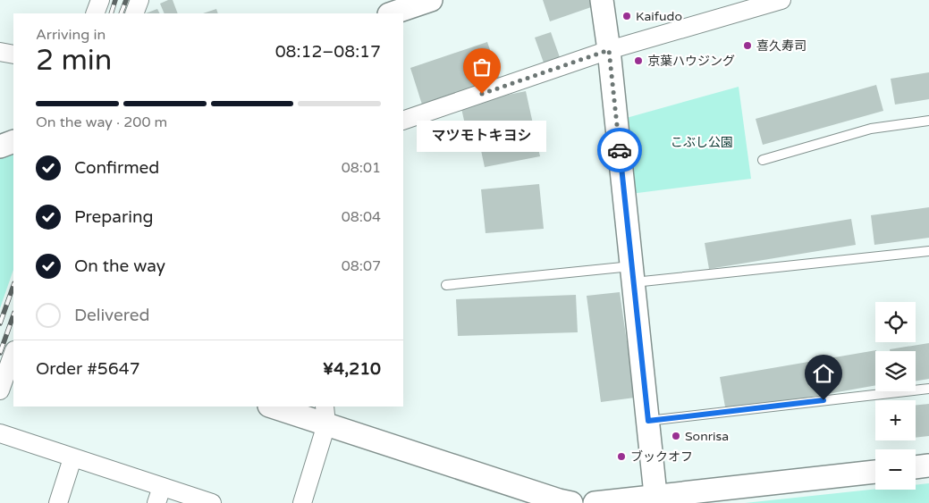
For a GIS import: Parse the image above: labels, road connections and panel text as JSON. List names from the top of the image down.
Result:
{
  "parks": ["こぶし公園"],
  "places": [
    "Kaifudo",
    "喜久寿司",
    "京葉ハウジング",
    "マツモトキヨシ",
    "Sonrisa",
    "ブックオフ"
  ],
  "page": {
    "heading": ["2 min", "Arriving in", "08:12–08:17"],
    "panel": ["Order #5647", "¥4,210"],
    "bar": "On the way · 200 m",
    "bubble": "マツモトキヨシ",
    "list": [
      ["Confirmed", "08:01"],
      ["Preparing", "08:04"],
      ["On the way", "08:07"],
      "Delivered"
    ],
    "map_buttons": ["+", "−"]
  }
}
